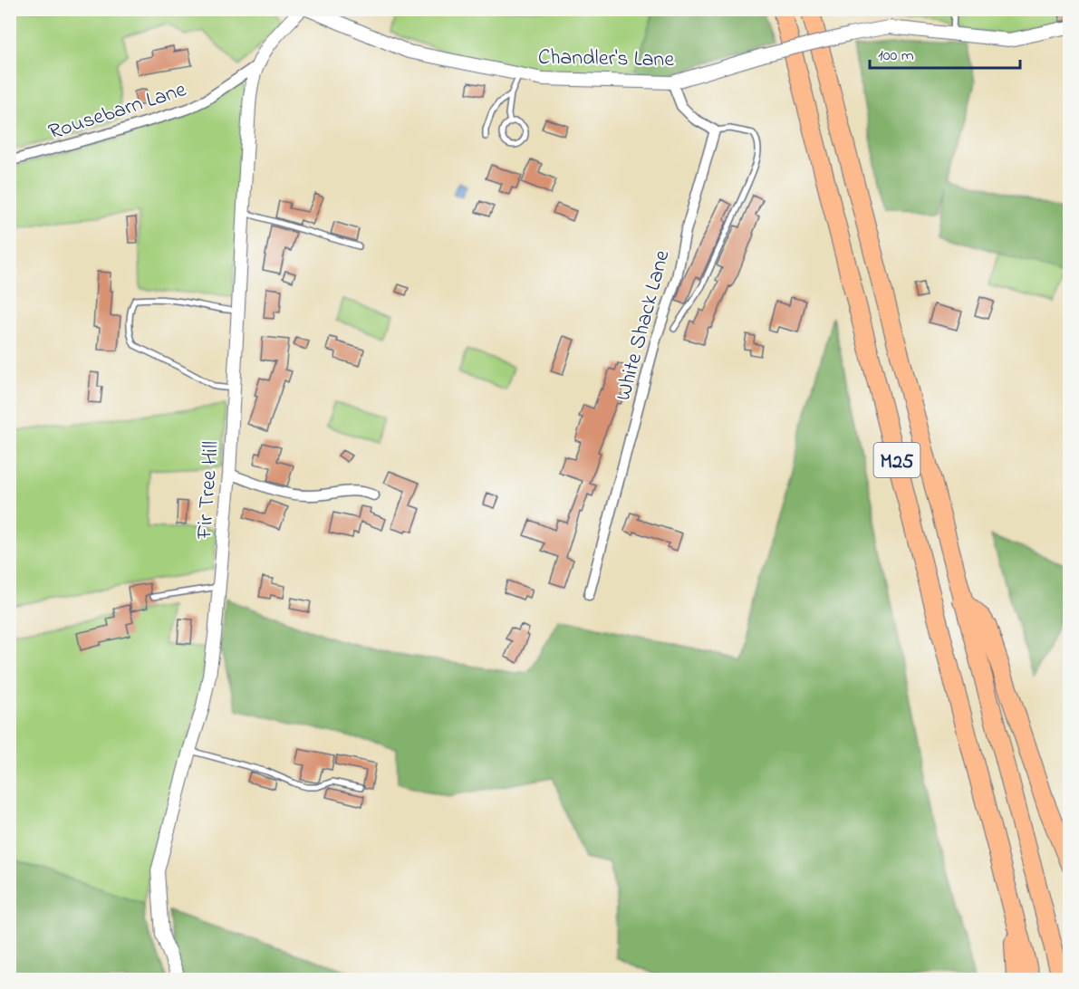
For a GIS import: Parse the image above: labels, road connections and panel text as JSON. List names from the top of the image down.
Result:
{
  "streets": {
    "highway": ["M25"],
    "street": [
      "Chandler's Lane",
      "Rousebarn Lane",
      "White Shack Lane",
      "Fir Tree Hill"
    ]
  },
  "crossings": [
    ["Rousebarn Lane", "Fir Tree Hill"]
  ],
  "scale_bar": "100 m"
}
